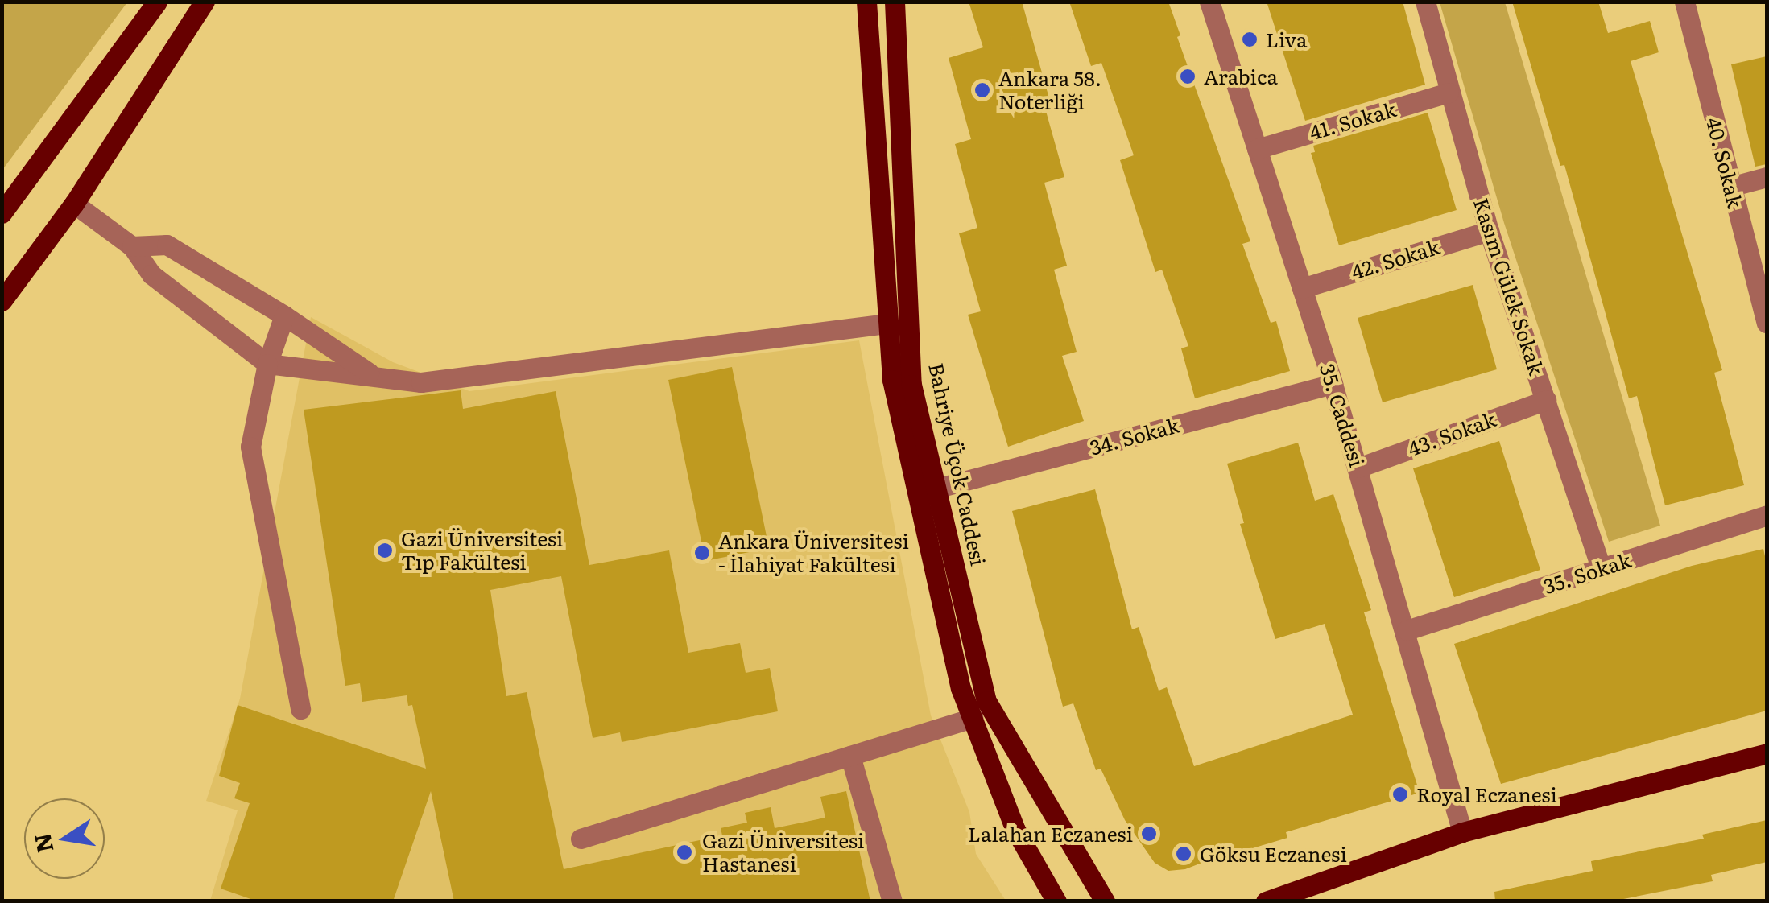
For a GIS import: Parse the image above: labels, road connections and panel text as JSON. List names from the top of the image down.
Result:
{
  "streets": {
    "main road": ["Bahriye Üçok Caddesi"],
    "street": [
      "41. Sokak",
      "40. Sokak",
      "42. Sokak",
      "Kasım Gülek Sokak",
      "35. Caddesi",
      "43. Sokak",
      "34. Sokak",
      "35. Sokak"
    ]
  },
  "crossings": [
    ["41. Sokak", "Kasım Gülek Sokak"],
    ["41. Sokak", "35. Caddesi"],
    ["42. Sokak", "Kasım Gülek Sokak"],
    ["42. Sokak", "35. Caddesi"],
    ["Kasım Gülek Sokak", "43. Sokak"],
    ["Kasım Gülek Sokak", "35. Sokak"],
    ["35. Caddesi", "43. Sokak"],
    ["35. Caddesi", "34. Sokak"],
    ["35. Caddesi", "35. Sokak"],
    ["34. Sokak", "Bahriye Üçok Caddesi"]
  ],
  "places": [
    "Liva",
    "Arabica",
    "Ankara 58. Noterliği",
    "Gazi Üniversitesi Tıp Fakültesi",
    "Ankara Üniversitesi - İlahiyat Fakültesi",
    "Royal Eczanesi",
    "Lalahan Eczanesi",
    "Gazi Üniversitesi Hastanesi",
    "Göksu Eczanesi"
  ],
  "north": "left"
}
